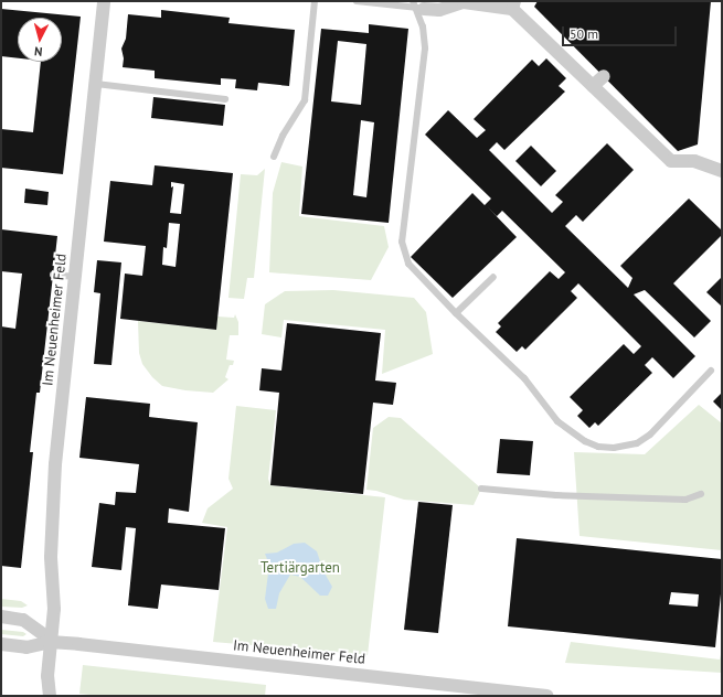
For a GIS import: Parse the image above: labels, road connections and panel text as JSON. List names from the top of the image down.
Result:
{
  "streets": {
    "street": ["Im Neuenheimer Feld"]
  },
  "parks": ["Tertiärgarten"],
  "scale_bar": "50 m",
  "north": "bottom"
}
